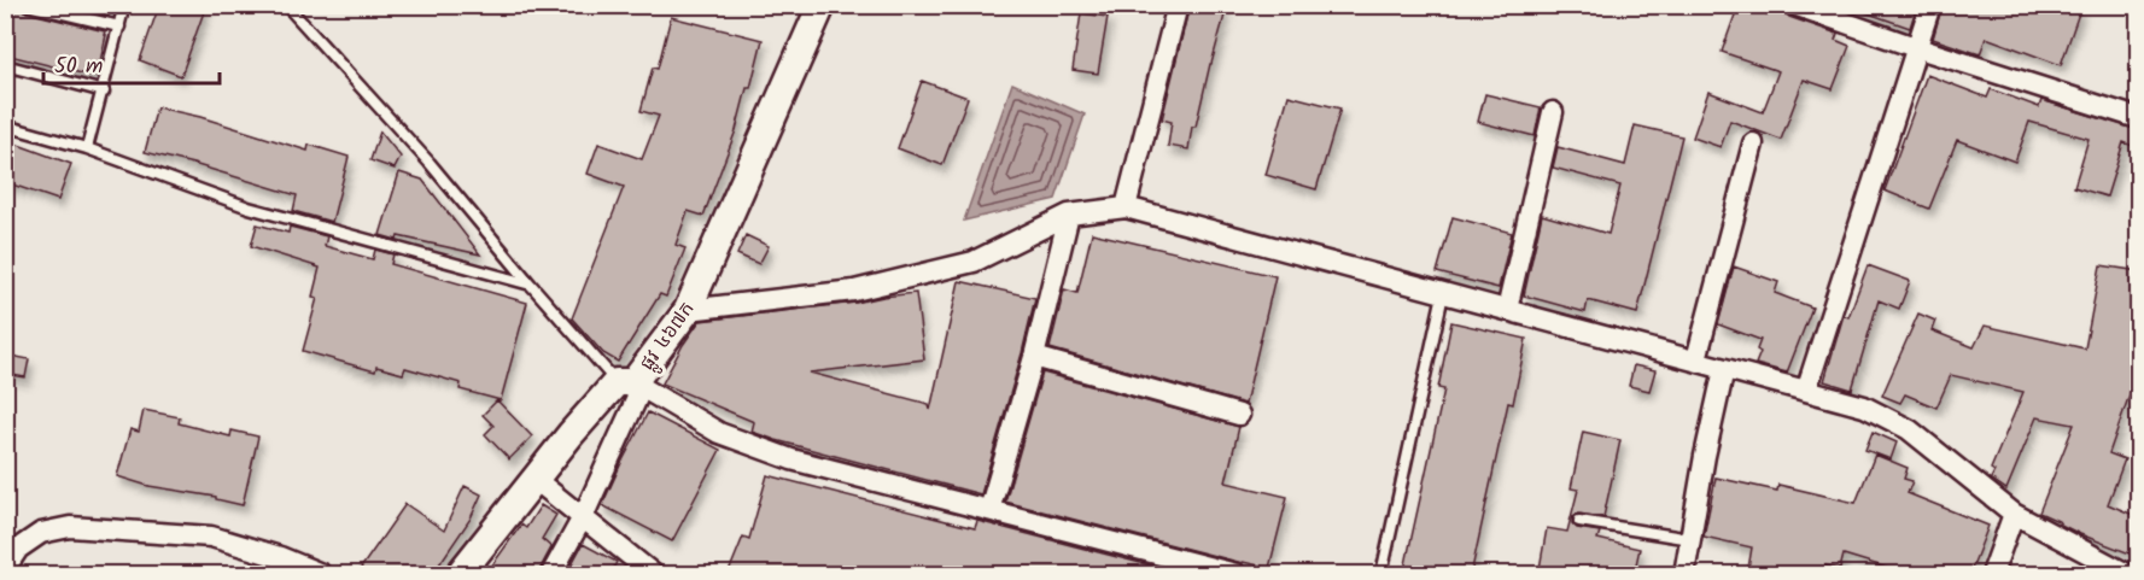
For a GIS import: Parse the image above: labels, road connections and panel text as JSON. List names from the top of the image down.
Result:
{
  "streets": {
    "street": ["ផ្លូវ ៤៦៧ក"]
  },
  "scale_bar": "50 m"
}
